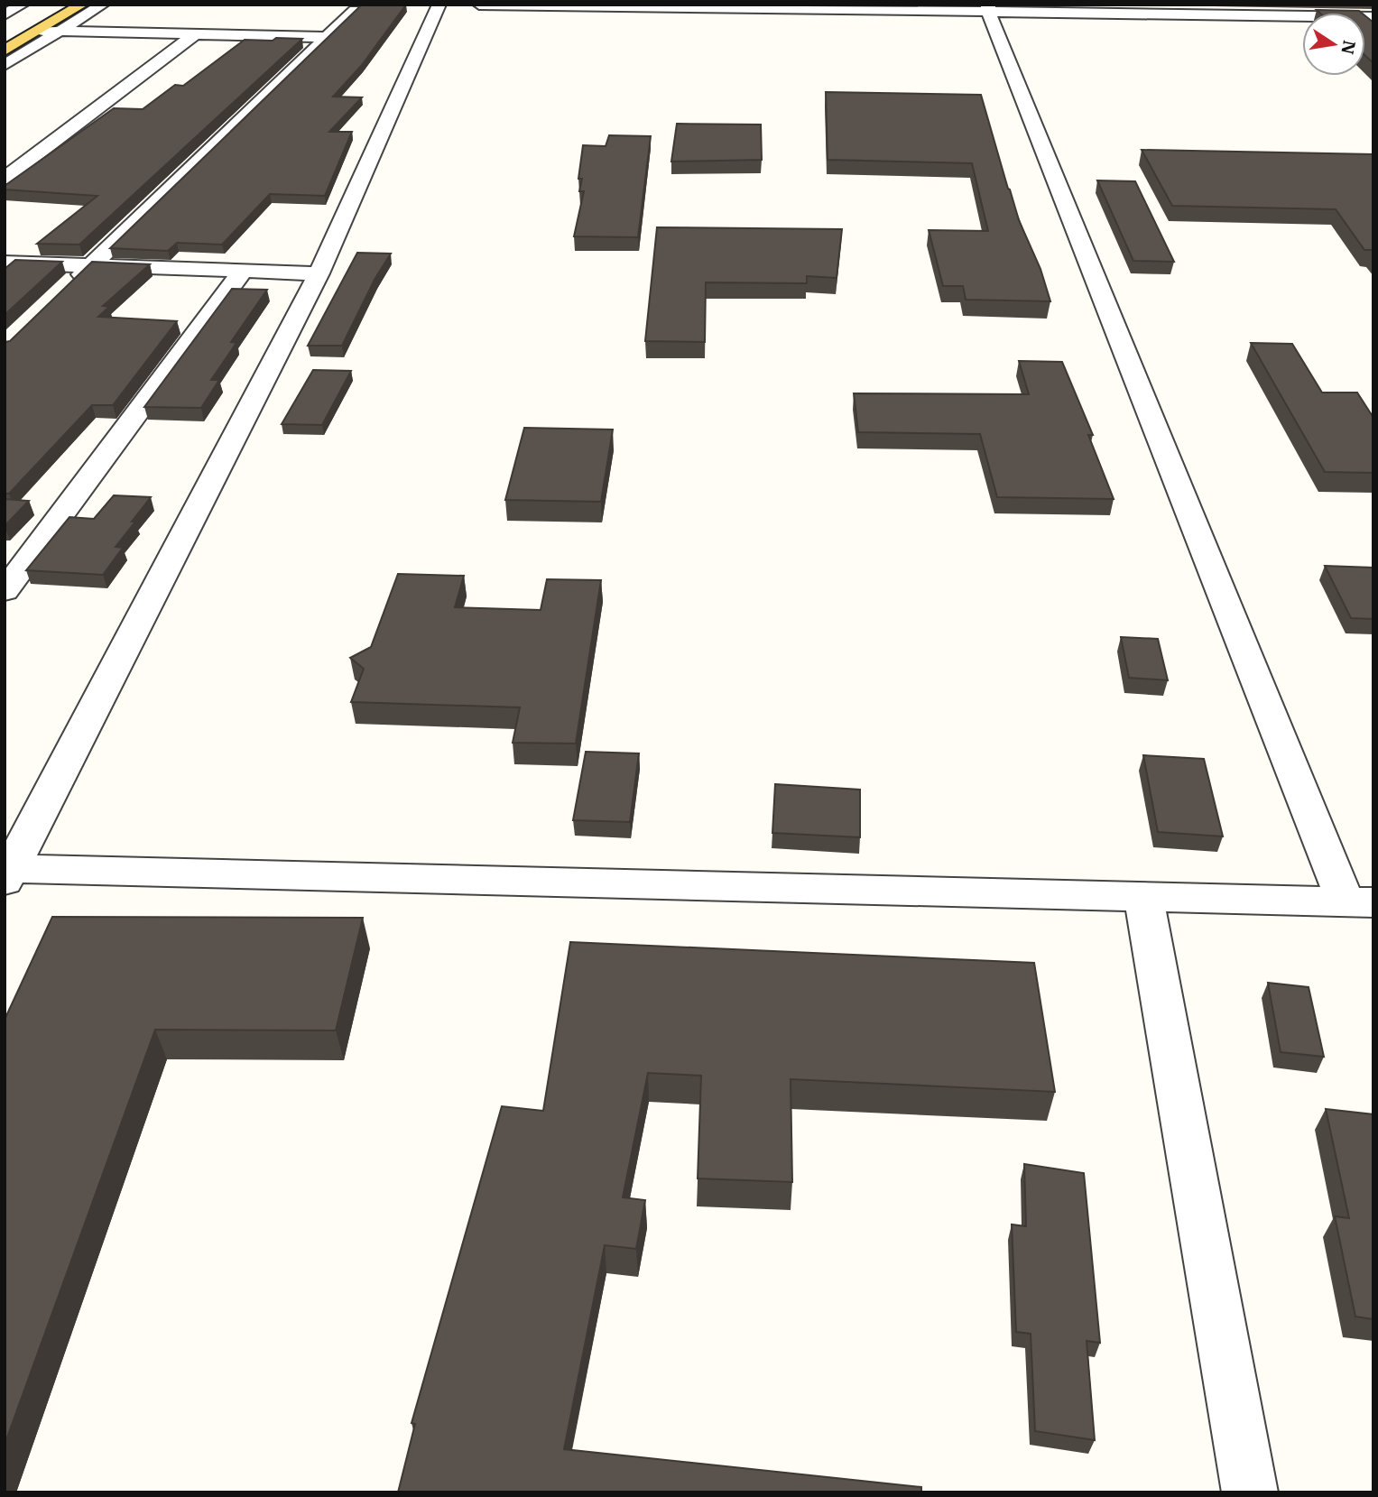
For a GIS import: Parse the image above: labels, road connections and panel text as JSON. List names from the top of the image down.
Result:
{
  "north": "right"
}
